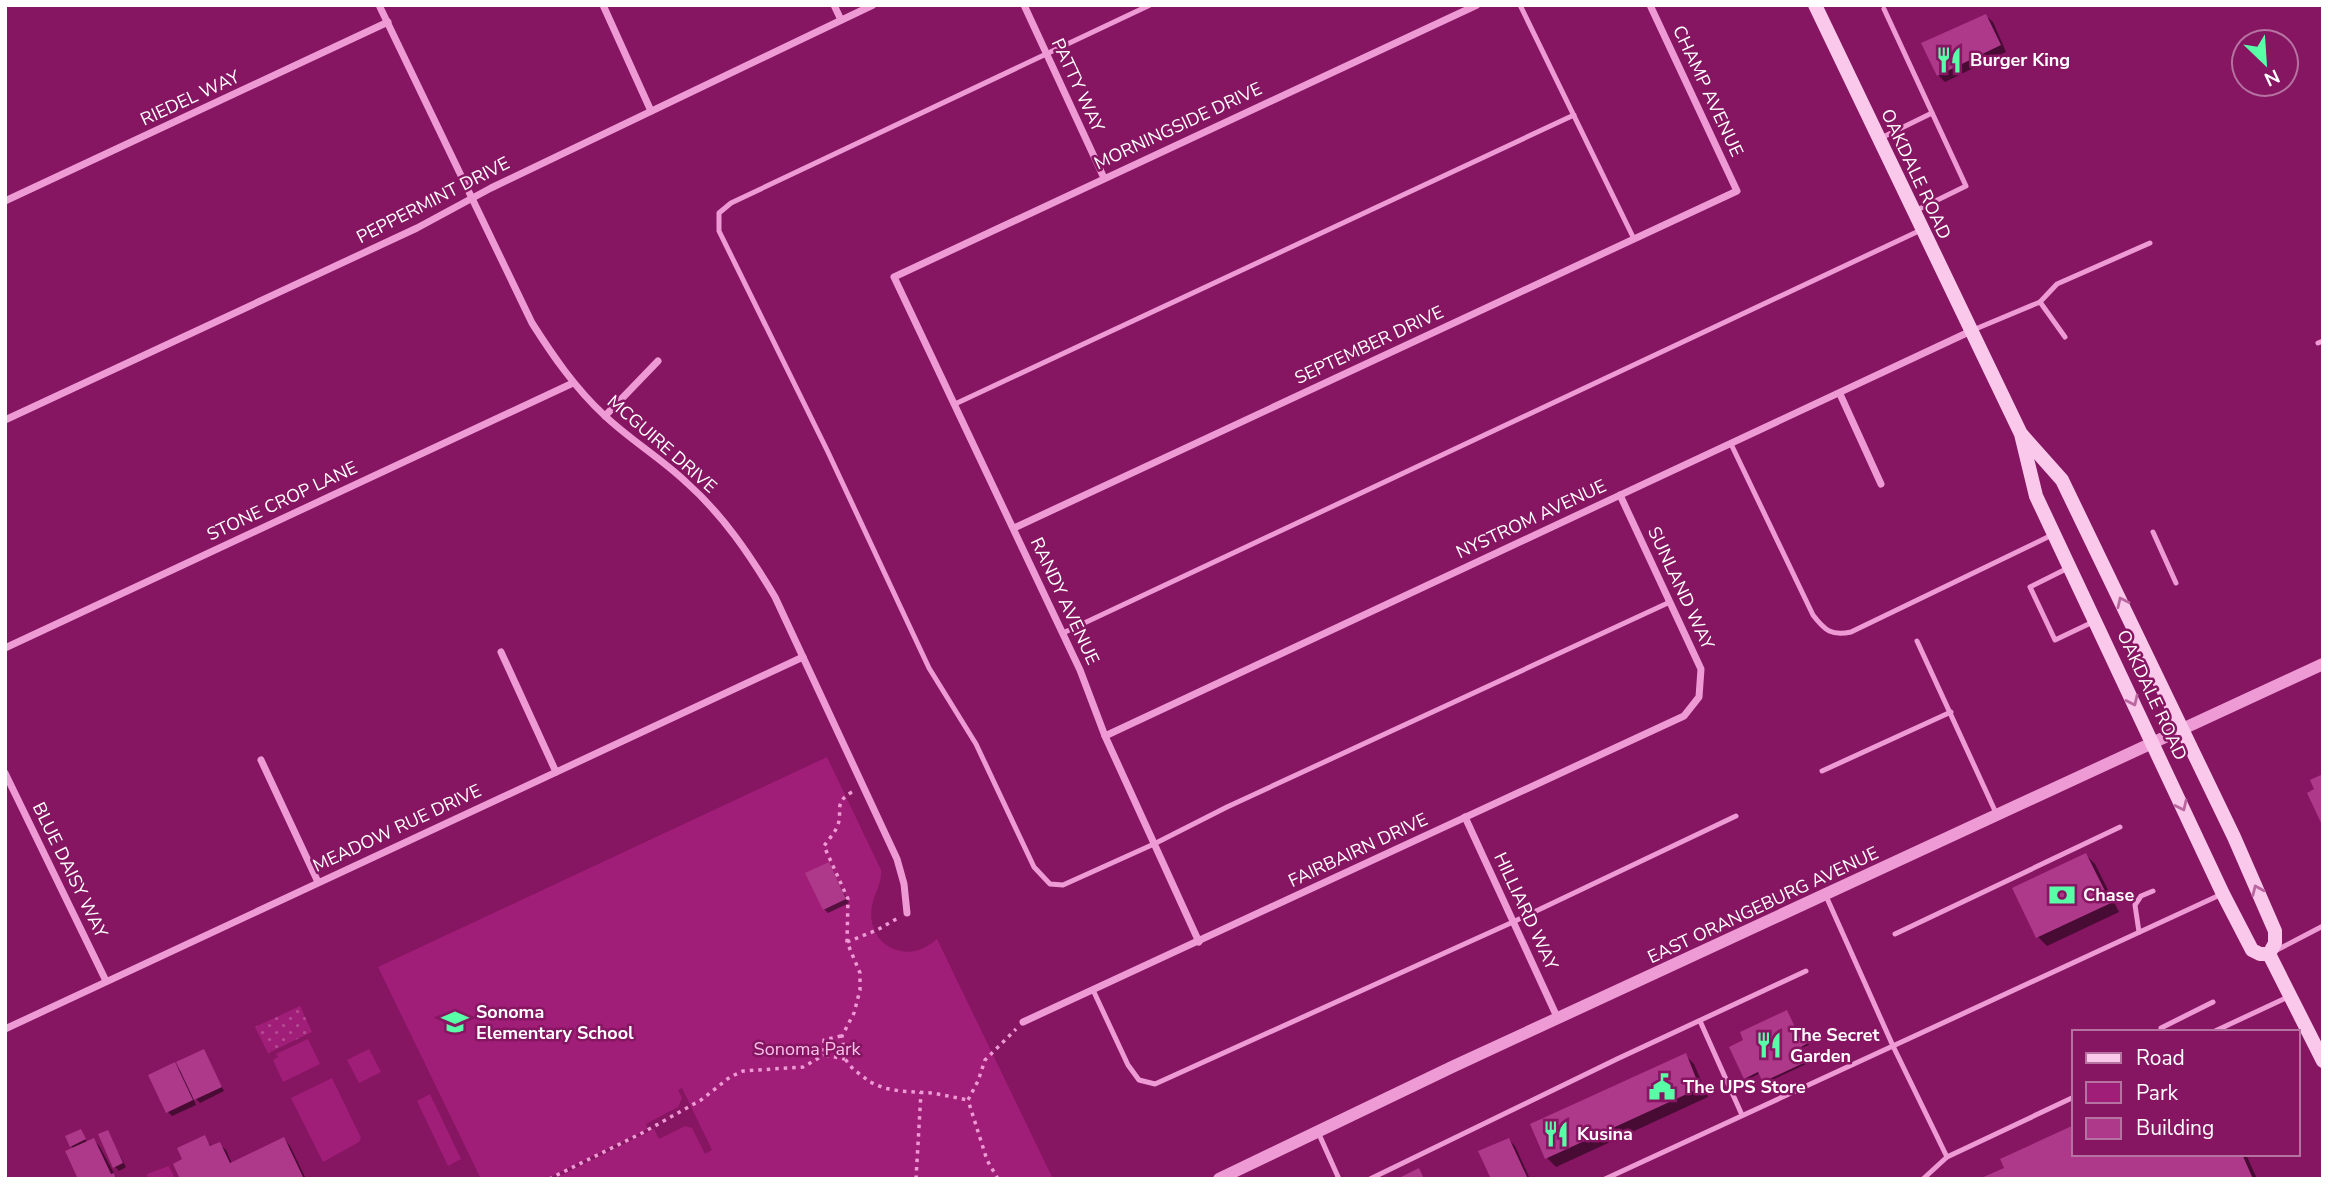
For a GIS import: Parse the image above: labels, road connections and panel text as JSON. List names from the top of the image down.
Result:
{
  "streets": {
    "main road": ["OAKDALE ROAD"],
    "street": [
      "PATTY WAY",
      "CHAMP AVENUE",
      "RIEDEL WAY",
      "MORNINGSIDE DRIVE",
      "PEPPERMINT DRIVE",
      "SEPTEMBER DRIVE",
      "MCGUIRE DRIVE",
      "STONE CROP LANE",
      "NYSTROM AVENUE",
      "SUNLAND WAY",
      "RANDY AVENUE",
      "MEADOW RUE DRIVE",
      "FAIRBAIRN DRIVE",
      "BLUE DAISY WAY",
      "EAST ORANGEBURG AVENUE",
      "HILLIARD WAY"
    ]
  },
  "crossings": [
    ["PATTY WAY", "MORNINGSIDE DRIVE"],
    ["CHAMP AVENUE", "SEPTEMBER DRIVE"],
    ["RIEDEL WAY", "MCGUIRE DRIVE"],
    ["MORNINGSIDE DRIVE", "RANDY AVENUE"],
    ["OAKDALE ROAD", "NYSTROM AVENUE"],
    ["OAKDALE ROAD", "EAST ORANGEBURG AVENUE"],
    ["PEPPERMINT DRIVE", "MCGUIRE DRIVE"],
    ["SEPTEMBER DRIVE", "RANDY AVENUE"],
    ["MCGUIRE DRIVE", "STONE CROP LANE"],
    ["MCGUIRE DRIVE", "MEADOW RUE DRIVE"],
    ["NYSTROM AVENUE", "SUNLAND WAY"],
    ["NYSTROM AVENUE", "RANDY AVENUE"],
    ["SUNLAND WAY", "FAIRBAIRN DRIVE"],
    ["RANDY AVENUE", "FAIRBAIRN DRIVE"],
    ["MEADOW RUE DRIVE", "BLUE DAISY WAY"],
    ["FAIRBAIRN DRIVE", "HILLIARD WAY"],
    ["EAST ORANGEBURG AVENUE", "HILLIARD WAY"]
  ],
  "parks": ["Sonoma Park"],
  "places": {
    "restaurant": ["Burger King", "The Secret Garden", "Kusina"],
    "bank": ["Chase"],
    "school or university": ["Sonoma Elementary School"],
    "public building": ["The UPS Store"]
  },
  "legend": ["Road", "Park", "Building"],
  "north": "bottom right"
}
